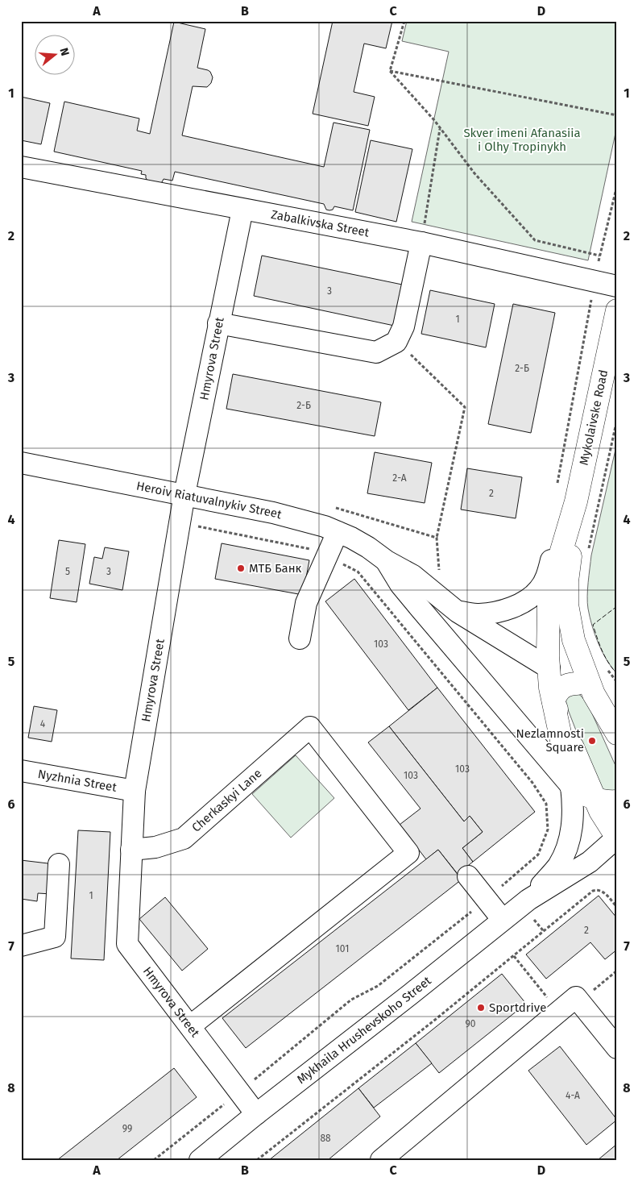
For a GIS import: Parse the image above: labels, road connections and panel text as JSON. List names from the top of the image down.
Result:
{
  "streets": {
    "main road": ["Mykolaivske Road"],
    "street": [
      "Zabalkivska Street",
      "Hmyrova Street",
      "Heroiv Riatuvalnykiv Street",
      "Nyzhnia Street",
      "Cherkaskyi Lane",
      "Mykhaila Hrushevskoho Street"
    ]
  },
  "crossings": [
    ["Zabalkivska Street", "Hmyrova Street"],
    ["Hmyrova Street", "Heroiv Riatuvalnykiv Street"],
    ["Hmyrova Street", "Nyzhnia Street"],
    ["Hmyrova Street", "Cherkaskyi Lane"],
    ["Hmyrova Street", "Mykhaila Hrushevskoho Street"]
  ],
  "parks": ["Skver imeni Afanasiia i Olhy Tropinykh"],
  "places": ["МТБ Банк", "Nezlamnosti Square", "Sportdrive"],
  "house_numbers": [
    "3",
    "1",
    "2-Б",
    "2-Б",
    "2-А",
    "2",
    "5",
    "3",
    "103",
    "4",
    "103",
    "103",
    "1",
    "2",
    "101",
    "90",
    "4-А",
    "99",
    "88"
  ],
  "north": "right",
  "grid": {
    "columns": [
      "A",
      "B",
      "C",
      "D"
    ],
    "rows": [
      "1",
      "2",
      "3",
      "4",
      "5",
      "6",
      "7",
      "8"
    ]
  }
}
